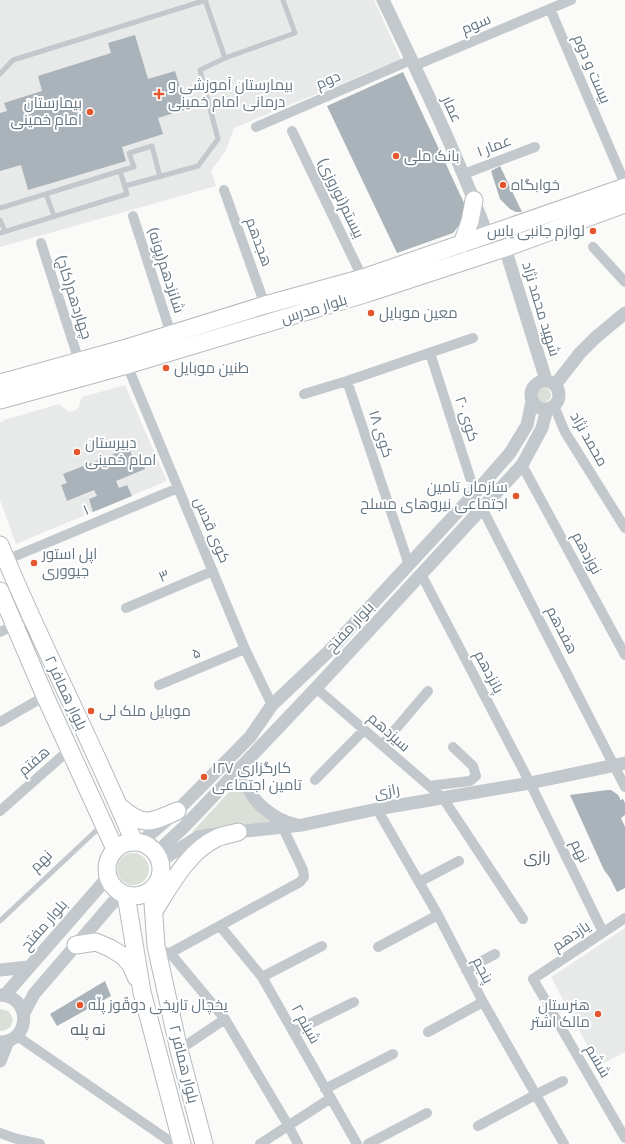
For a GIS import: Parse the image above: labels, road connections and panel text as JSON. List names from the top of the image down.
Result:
{
  "streets": {
    "main road": ["بلوار مدرس", "بلوار همافر ۲"],
    "street": [
      "سوم",
      "بیست و دوم",
      "دوم",
      "عمار",
      "عمار ۱",
      "بیستم(نوروزی)",
      "هجدهم",
      "شانزدهم(پونه)",
      "چهاردهم(کاج)",
      "شهید محمد نژاد",
      "کوی ۲۰",
      "کوی ۱۸",
      "محمد نژاد",
      "۱",
      "کوی قدس",
      "نوزدهم",
      "۳",
      "بلوار مفتح",
      "هفدهم",
      "۵",
      "پانزدهم",
      "سیزدهم",
      "هفتم",
      "رازی",
      "نهم",
      "یازدهم",
      "پنجم",
      "شبنم ۲",
      "ششم"
    ]
  },
  "crossings": [
    ["سوم", "بیست و دوم"],
    ["سوم", "دوم"],
    ["سوم", "عمار"],
    ["بیست و دوم", "بلوار مدرس"],
    ["دوم", "عمار"],
    ["عمار", "عمار ۱"],
    ["عمار", "بلوار مدرس"],
    ["بیستم(نوروزی)", "بلوار مدرس"],
    ["هجدهم", "بلوار مدرس"],
    ["شانزدهم(پونه)", "بلوار مدرس"],
    ["چهاردهم(کاج)", "بلوار مدرس"],
    ["بلوار مدرس", "شهید محمد نژاد"],
    ["بلوار مدرس", "کوی قدس"],
    ["شهید محمد نژاد", "محمد نژاد"],
    ["شهید محمد نژاد", "بلوار مفتح"],
    ["کوی ۲۰", "بلوار مفتح"],
    ["کوی ۱۸", "بلوار مفتح"],
    ["محمد نژاد", "بلوار مفتح"],
    ["۱", "کوی قدس"],
    ["۱", "بلوار همافر ۲"],
    ["کوی قدس", "۳"],
    ["کوی قدس", "بلوار مفتح"],
    ["کوی قدس", "۵"],
    ["نوزدهم", "بلوار مفتح"],
    ["بلوار مفتح", "هفدهم"],
    ["بلوار مفتح", "پانزدهم"],
    ["بلوار مفتح", "بلوار همافر ۲"],
    ["بلوار مفتح", "سیزدهم"],
    ["بلوار مفتح", "رازی"],
    ["هفدهم", "رازی"],
    ["پانزدهم", "رازی"],
    ["پانزدهم", "نهم"],
    ["بلوار همافر ۲", "هفتم"],
    ["بلوار همافر ۲", "رازی"],
    ["بلوار همافر ۲", "نهم"],
    ["سیزدهم", "رازی"],
    ["رازی", "نهم"],
    ["رازی", "پنجم"],
    ["نهم", "یازدهم"],
    ["یازدهم", "ششم"]
  ],
  "districts": ["رازی", "نه پله"],
  "places": {
    "health": ["بیمارستان آموزشی و درمانی امام خمینی"],
    "other": [
      "بیمارستان امام خمینی",
      "بانک ملی",
      "خوابگاه",
      "لوازم جانبی یاس",
      "معین موبایل",
      "طنین موبایل",
      "دبیرستان امام خمینی",
      "سازمان تامین اجتماعی نیروهای مسلح",
      "اپل استور جيووری",
      "موبایل ملک لی",
      "کارگزاری ۱۲۷ تامین اجتماعی",
      "یخچال تاریخی دوقّوز پلّه",
      "هنرستان مالک اشتر"
    ]
  }
}
